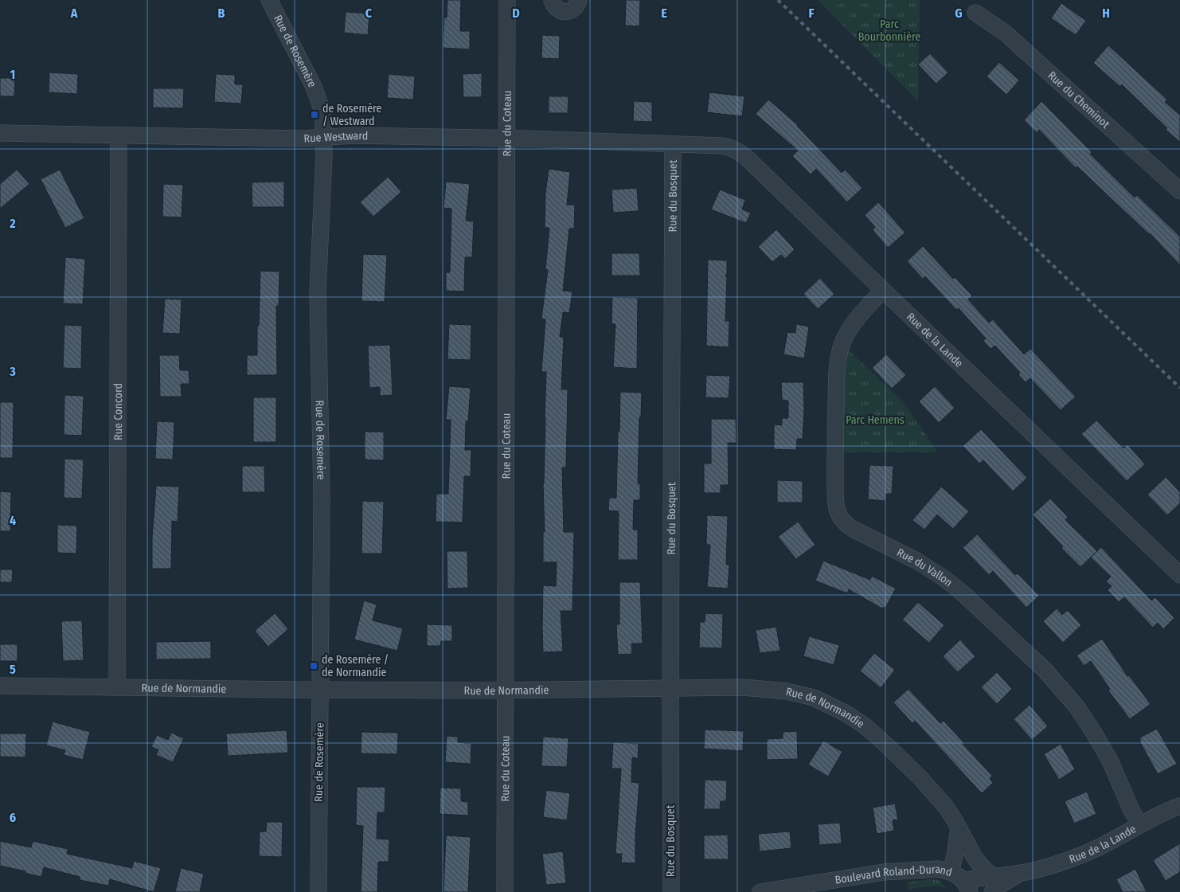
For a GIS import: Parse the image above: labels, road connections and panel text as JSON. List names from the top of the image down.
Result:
{
  "streets": {
    "street": [
      "Rue de Rosemère",
      "Rue du Cheminot",
      "Rue du Coteau",
      "Rue Westward",
      "Rue du Bosquet",
      "Rue de la Lande",
      "Rue Concord",
      "Rue du Vallon",
      "Rue de Normandie",
      "Boulevard Roland-Durand"
    ]
  },
  "crossings": [
    ["Rue de Rosemère", "Rue Westward"],
    ["Rue de Rosemère", "Rue de Normandie"],
    ["Rue du Coteau", "Rue Westward"],
    ["Rue du Coteau", "Rue de Normandie"],
    ["Rue Westward", "Rue du Bosquet"],
    ["Rue Westward", "Rue de la Lande"],
    ["Rue Westward", "Rue Concord"],
    ["Rue du Bosquet", "Rue de la Lande"],
    ["Rue du Bosquet", "Rue de Normandie"],
    ["Rue de la Lande", "Rue du Vallon"],
    ["Rue de la Lande", "Rue de Normandie"],
    ["Rue de la Lande", "Boulevard Roland-Durand"],
    ["Rue Concord", "Rue de Normandie"]
  ],
  "parks": ["Parc Bourbonnière", "Parc Hemens"],
  "places": {
    "transit": ["de Rosemère / Westward", "de Rosemère / de Normandie"]
  },
  "grid": {
    "columns": [
      "A",
      "B",
      "C",
      "D",
      "E",
      "F",
      "G",
      "H"
    ],
    "rows": [
      "1",
      "2",
      "3",
      "4",
      "5",
      "6"
    ]
  }
}
